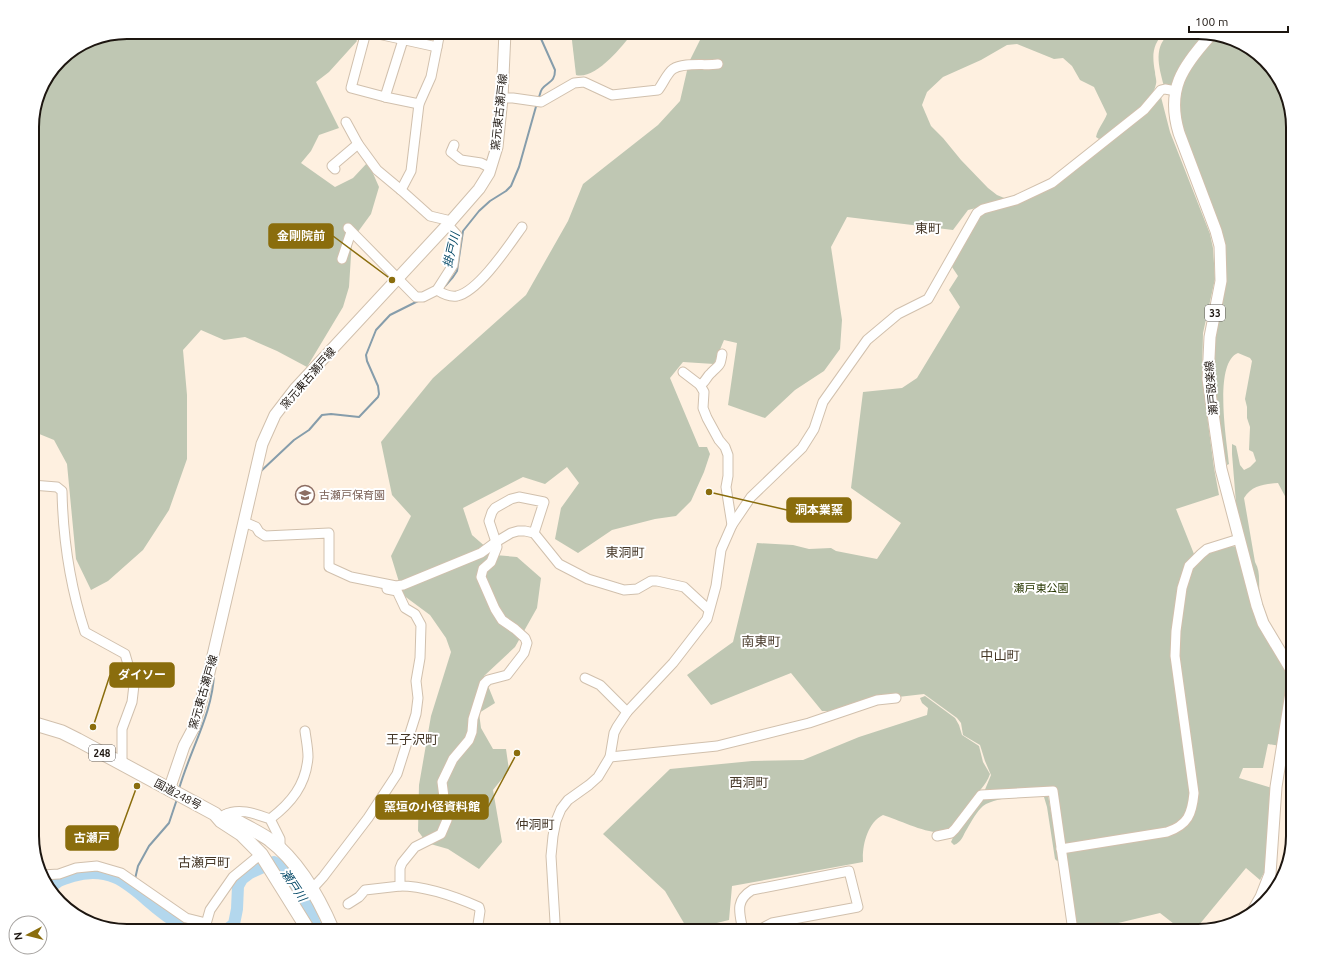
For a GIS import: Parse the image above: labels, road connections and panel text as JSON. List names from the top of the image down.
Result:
{
  "streets": {
    "highway": ["248", "国道248号"],
    "main road": ["窯元東古瀬戸線", "33", "瀬戸設楽線"]
  },
  "crossings": [
    ["窯元東古瀬戸線", "国道248号"]
  ],
  "districts": [
    "東町",
    "東洞町",
    "南東町",
    "中山町",
    "王子沢町",
    "西洞町",
    "仲洞町",
    "古瀬戸町"
  ],
  "water": ["掛戸川", "瀬戸川"],
  "parks": ["瀬戸東公園"],
  "places": {
    "other": [
      "金剛院前",
      "洞本業窯",
      "ダイソー",
      "窯垣の小径資料館",
      "古瀬戸"
    ],
    "school or university": ["古瀬戸保育園"]
  },
  "scale_bar": "100 m",
  "north": "left"
}
